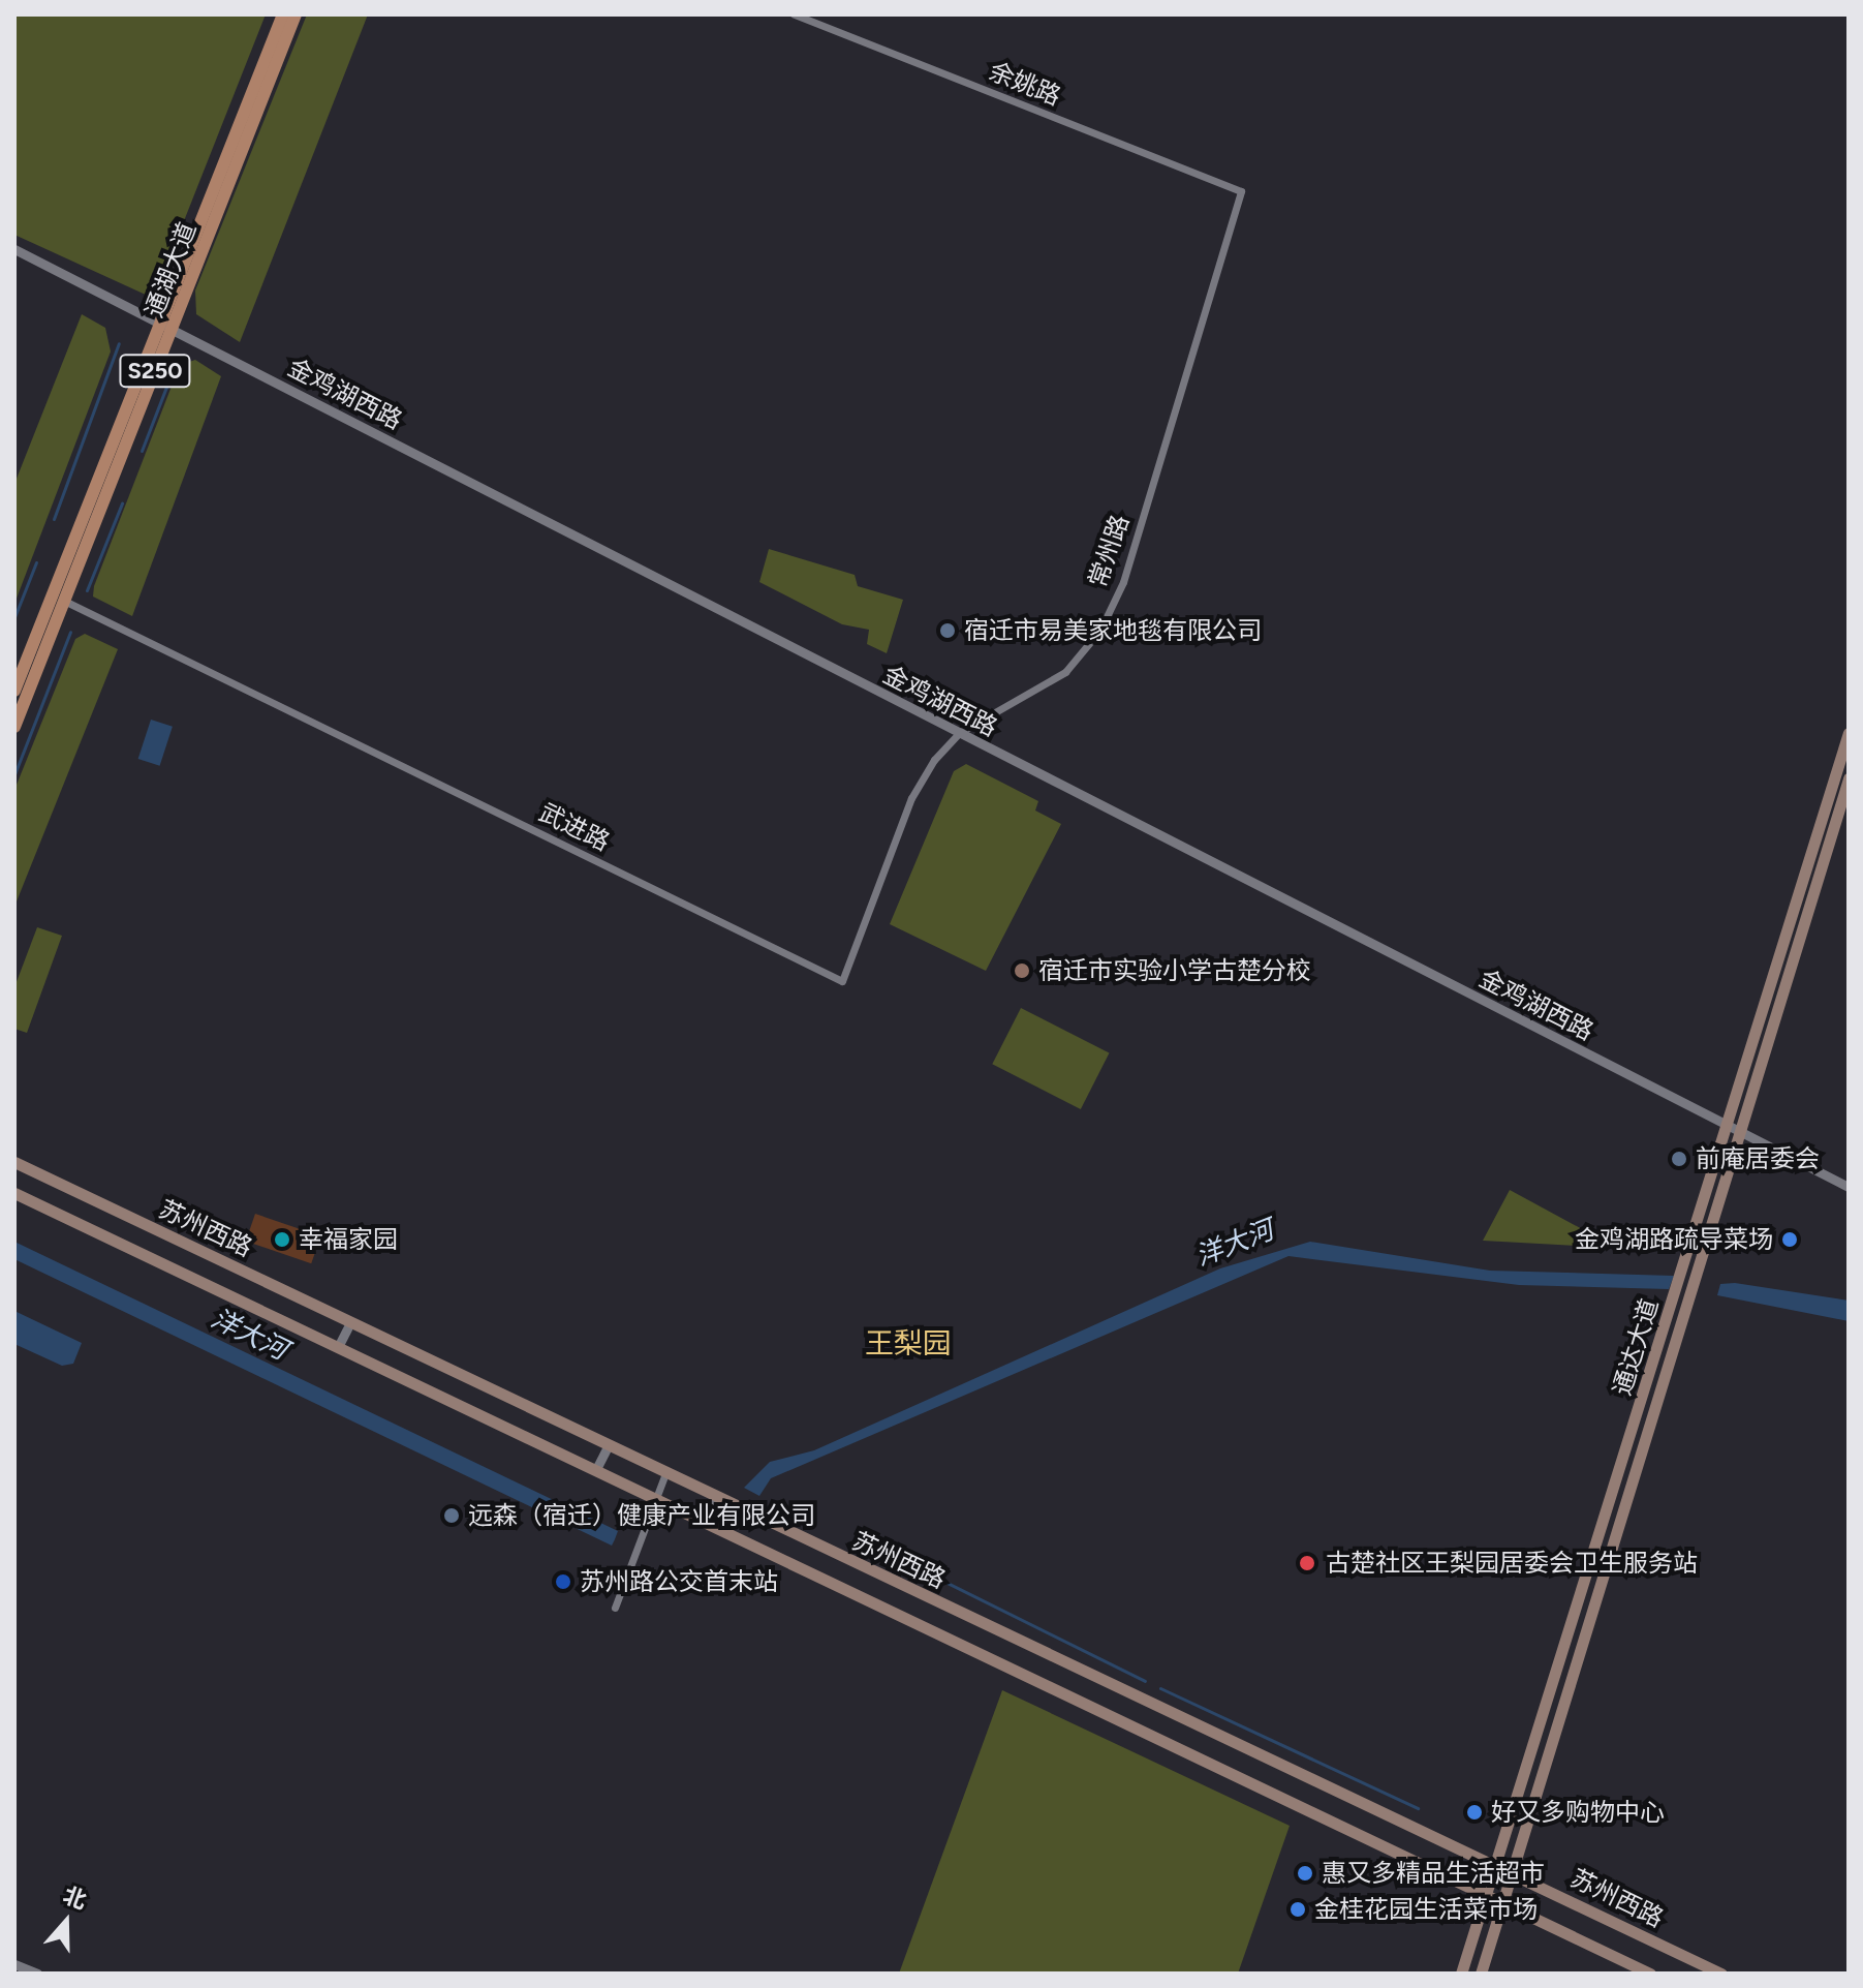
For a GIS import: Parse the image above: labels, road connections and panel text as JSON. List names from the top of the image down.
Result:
{
  "streets": {
    "main road": [
      "通湖大道",
      "S250",
      "苏州西路",
      "通达大道"
    ],
    "street": [
      "余姚路",
      "金鸡湖西路",
      "常州路",
      "武进路"
    ]
  },
  "crossings": [
    ["余姚路", "常州路"],
    ["通湖大道", "金鸡湖西路"],
    ["通湖大道", "武进路"],
    ["金鸡湖西路", "常州路"],
    ["金鸡湖西路", "通达大道"],
    ["常州路", "武进路"],
    ["苏州西路", "通达大道"]
  ],
  "districts": ["王梨园"],
  "water": ["洋大河"],
  "places": [
    "宿迁市易美家地毯有限公司",
    "宿迁市实验小学古楚分校",
    "前庵居委会",
    "幸福家园",
    "金鸡湖路疏导菜场",
    "远森（宿迁）健康产业有限公司",
    "古楚社区王梨园居委会卫生服务站",
    "苏州路公交首末站",
    "好又多购物中心",
    "惠又多精品生活超市",
    "金桂花园生活菜市场"
  ],
  "north": "top"
}
